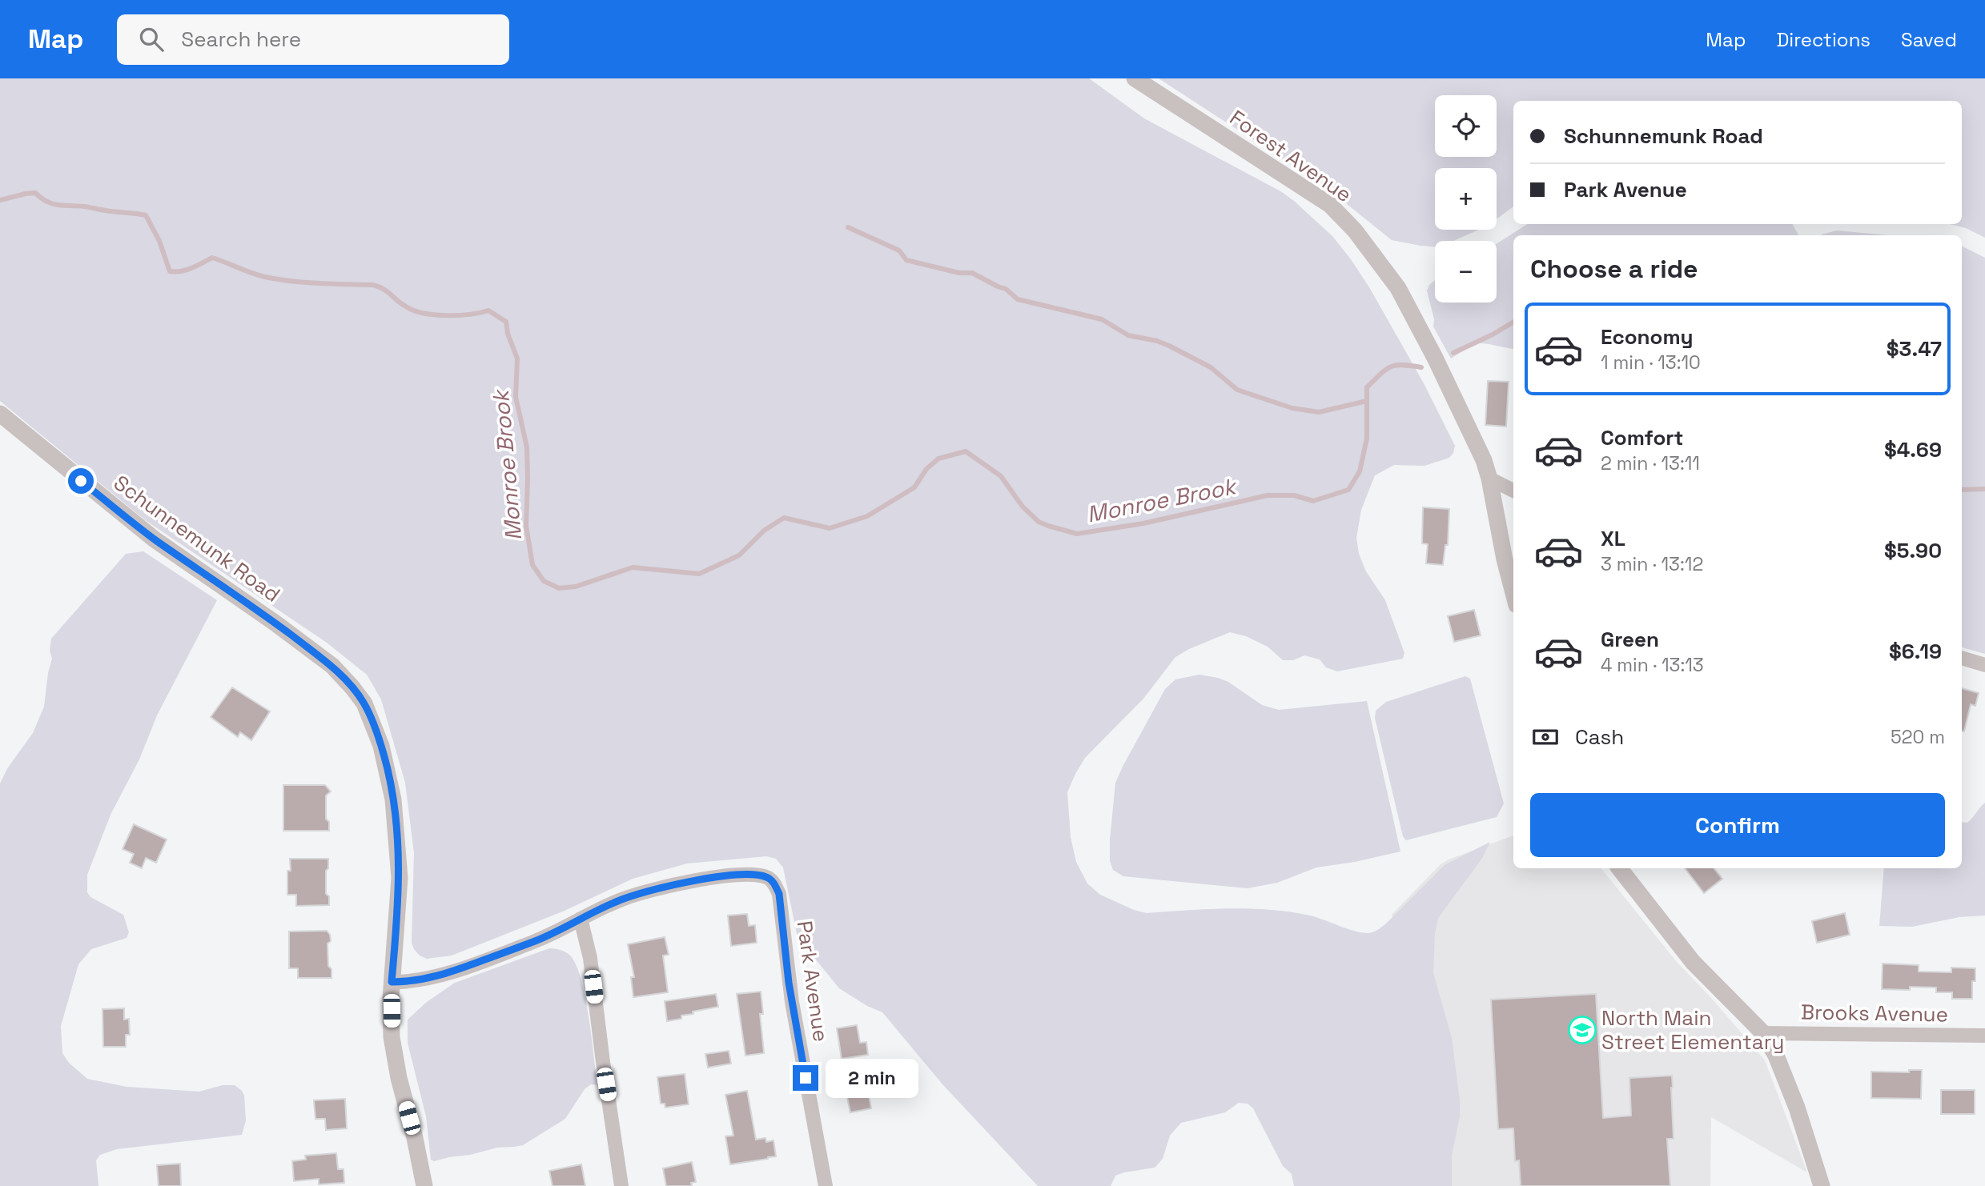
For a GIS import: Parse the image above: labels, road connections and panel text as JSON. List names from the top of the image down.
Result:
{
  "streets": {
    "street": [
      "Forest Avenue",
      "Schunnemunk Road",
      "Park Avenue",
      "Brooks Avenue"
    ]
  },
  "water": ["Monroe Brook"],
  "places": {
    "school or university": ["North Main Street Elementary"]
  },
  "page": {
    "header": "Map",
    "search": "Search here",
    "nav": ["Map", "Directions", "Saved"],
    "map_buttons": ["+", "−"],
    "banner": ["Schunnemunk Road", "Park Avenue"],
    "heading": "Choose a ride",
    "list": [
      {
        "name": "Economy",
        "note": "1 min · 13:10",
        "value": "$3.47"
      },
      {
        "name": "Comfort",
        "note": "2 min · 13:11",
        "value": "$4.69"
      },
      {
        "name": "XL",
        "note": "3 min · 13:12",
        "value": "$5.90"
      },
      {
        "name": "Green",
        "note": "4 min · 13:13",
        "value": "$6.19"
      }
    ],
    "pay": ["Cash", "520 m"],
    "buttons": "Confirm",
    "bubble": "2 min"
  }
}
